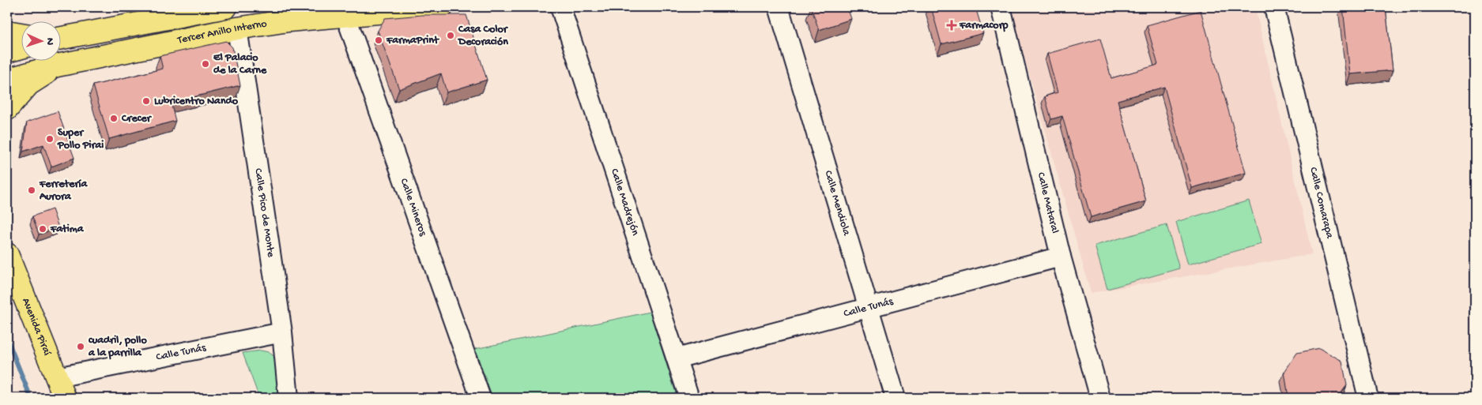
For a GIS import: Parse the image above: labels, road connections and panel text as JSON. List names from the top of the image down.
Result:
{
  "streets": {
    "main road": ["Tercer Anillo Interno", "Avenida Piraí"],
    "street": [
      "Calle Madrejón",
      "Calle Mendiola",
      "Calle Comarapa",
      "Calle Mataral",
      "Calle Mineros",
      "Calle Pico de Monte",
      "Calle Tunás"
    ]
  },
  "crossings": [
    ["Tercer Anillo Interno", "Calle Mineros"],
    ["Tercer Anillo Interno", "Calle Pico de Monte"],
    ["Calle Madrejón", "Calle Tunás"],
    ["Calle Mendiola", "Calle Tunás"],
    ["Calle Mataral", "Calle Tunás"],
    ["Calle Pico de Monte", "Calle Tunás"],
    ["Calle Tunás", "Avenida Piraí"]
  ],
  "places": {
    "health": ["Farmacorp"],
    "other": [
      "Casa Color Decoración",
      "FarmaPrint",
      "El Palacio de la Carne",
      "Lubricentro Nando",
      "Crecer",
      "Super Pollo Pirai",
      "Ferretería Aurora",
      "Fatima",
      "cuadril, pollo a la parrilla"
    ]
  },
  "north": "right"
}
